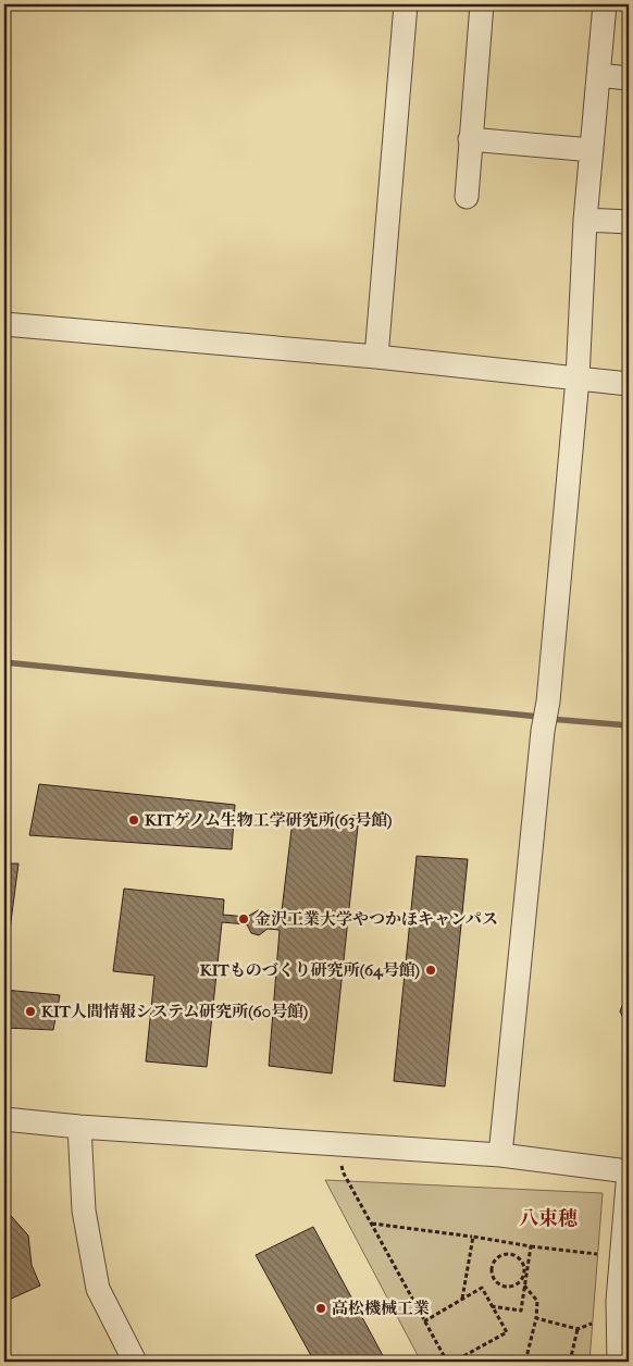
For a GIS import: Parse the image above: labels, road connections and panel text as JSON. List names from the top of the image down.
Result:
{
  "districts": ["八束穂"],
  "places": [
    "KITゲノム生物工学研究所(63号館)",
    "金沢工業大学やつかほキャンパス",
    "KITものづくり研究所(64号館)",
    "KIT人間情報システム研究所(60号館)",
    "高松機械工業"
  ]
}
